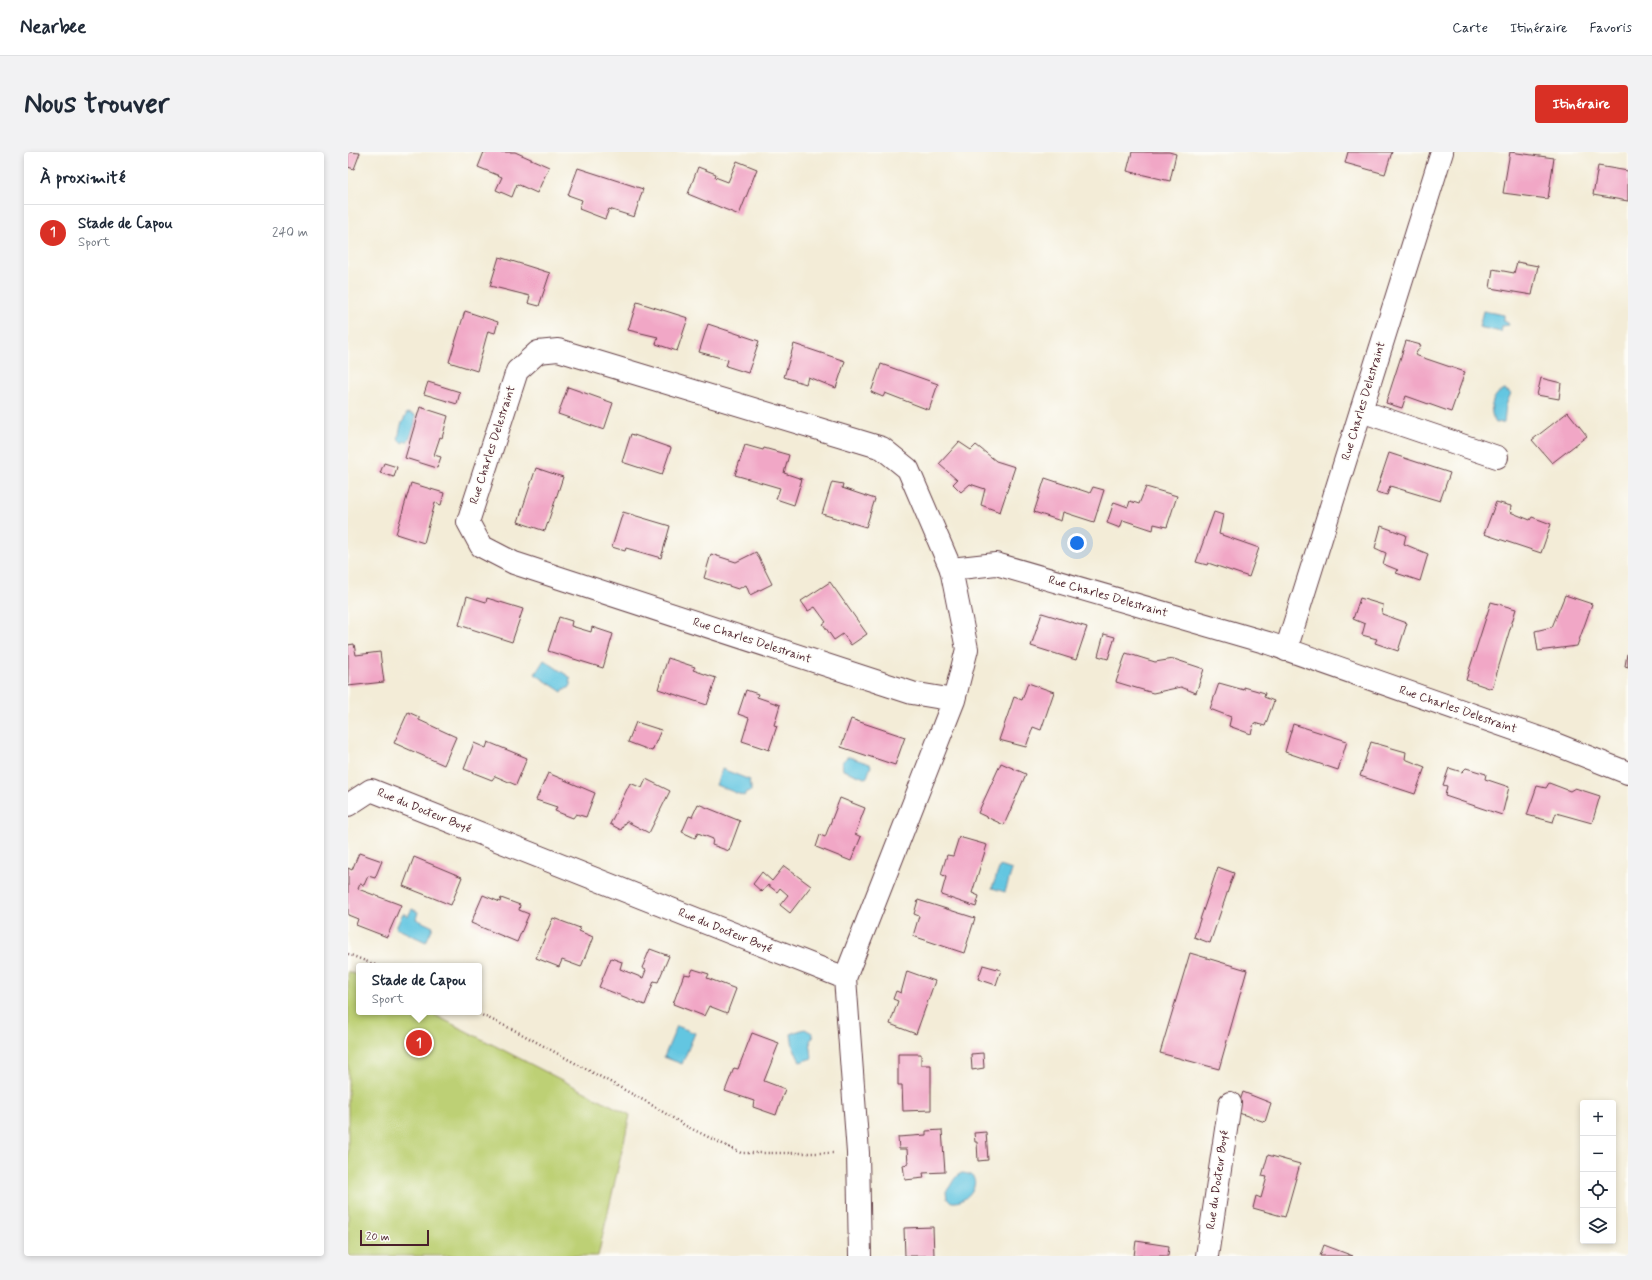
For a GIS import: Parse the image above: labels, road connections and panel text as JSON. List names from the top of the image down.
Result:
{
  "streets": {
    "street": ["Rue Charles Delestraint", "Rue du Docteur Boyé"]
  },
  "crossings": [
    ["Rue Charles Delestraint", "Rue du Docteur Boyé"]
  ],
  "scale_bar": "20 m",
  "page": {
    "header": "Nearbee",
    "nav": ["Carte", "Itinéraire", "Favoris"],
    "buttons": "Itinéraire",
    "title": "Nous trouver",
    "heading": "À proximité",
    "list": [
      {
        "mark": "1",
        "name": "Stade de Capou",
        "note": "Sport",
        "value": "240 m"
      }
    ],
    "popup": ["Stade de Capou", "Sport"],
    "pins": "1",
    "map_buttons": ["+", "−"],
    "scale": "20 m"
  }
}
